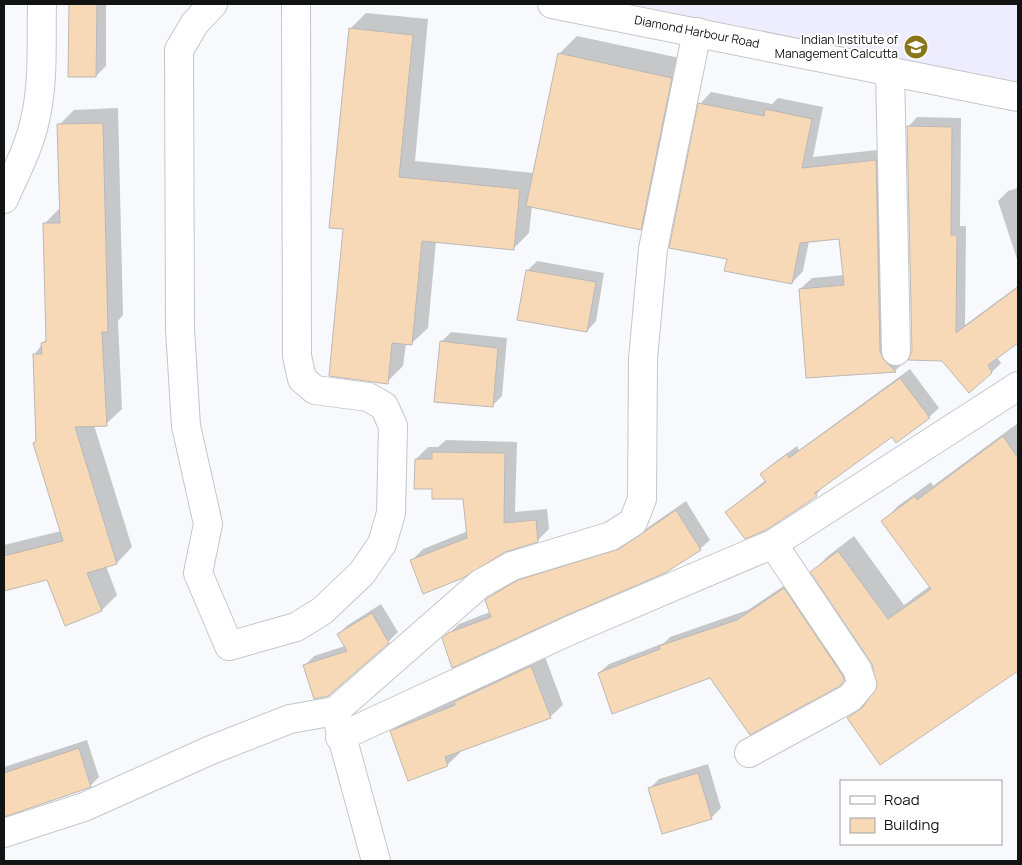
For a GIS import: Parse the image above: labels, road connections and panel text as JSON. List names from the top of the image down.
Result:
{
  "streets": {
    "main road": ["Diamond Harbour Road"]
  },
  "places": {
    "school or university": ["Indian Institute of Management Calcutta"]
  },
  "legend": ["Road", "Building"]
}
